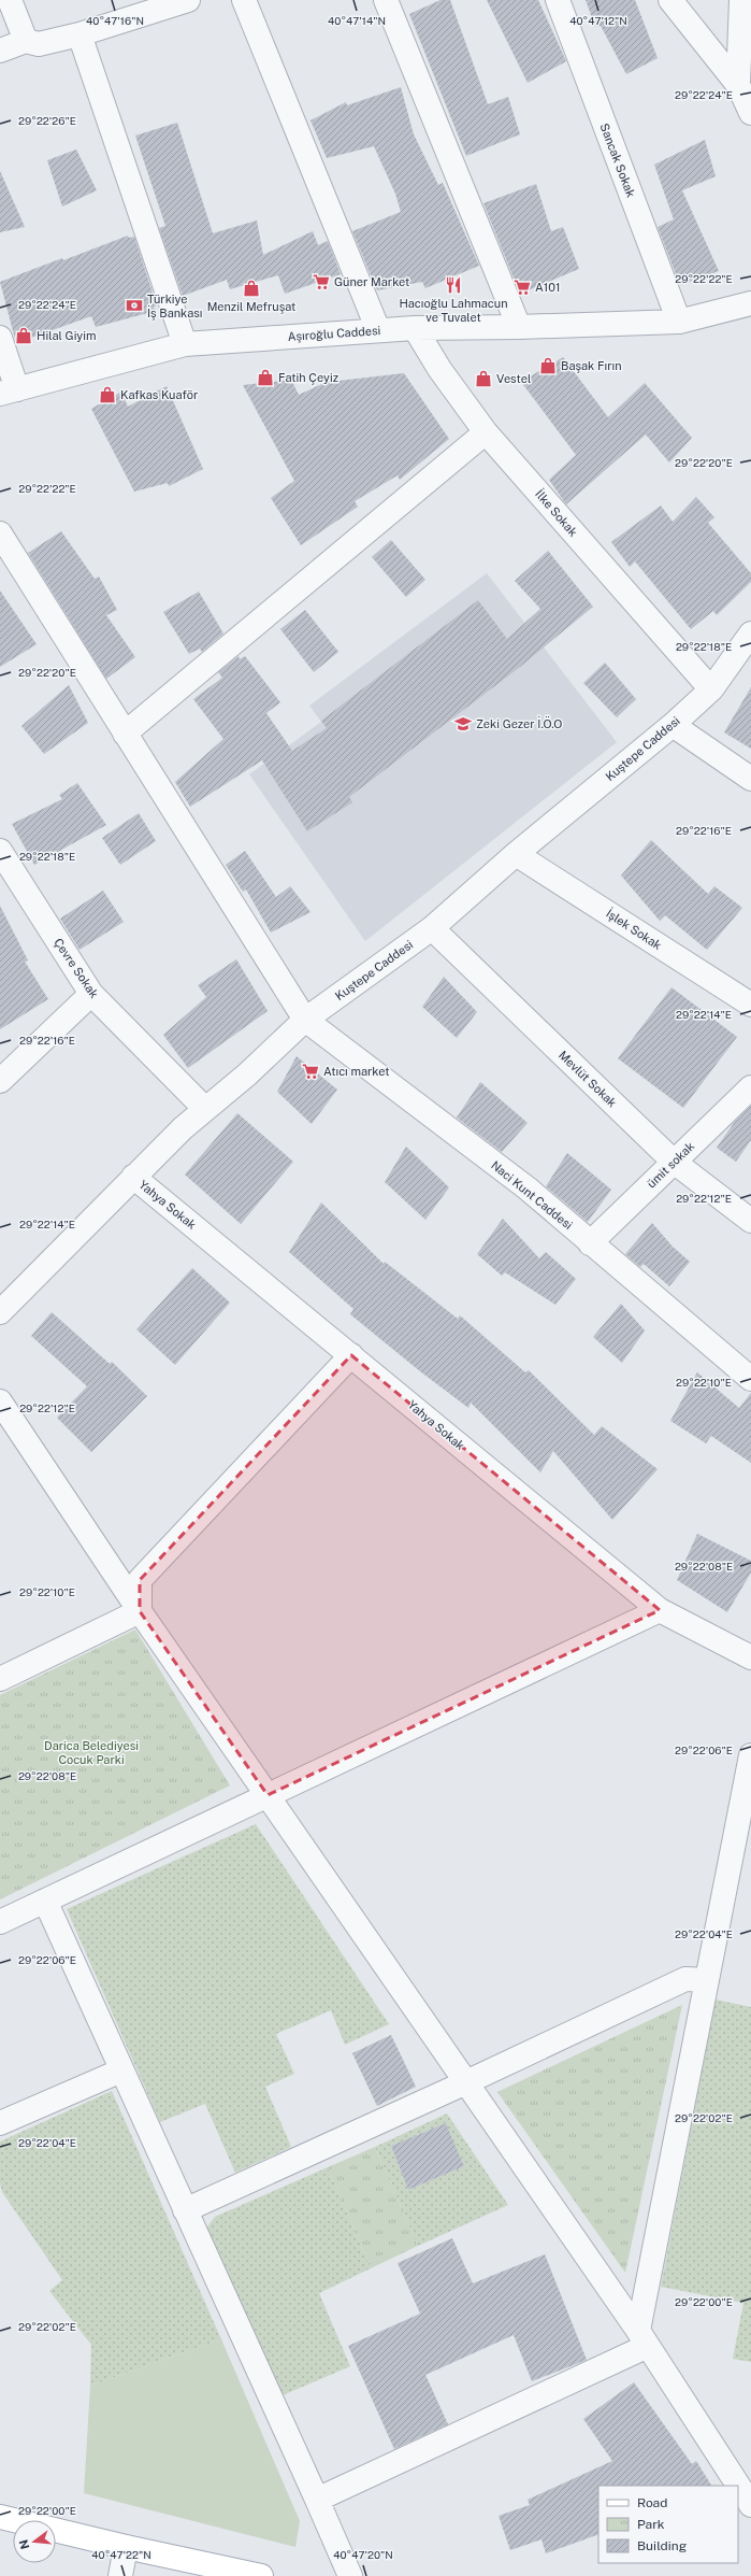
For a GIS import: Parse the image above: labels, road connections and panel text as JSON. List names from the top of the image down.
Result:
{
  "streets": {
    "street": [
      "Sancak Sokak",
      "Aşıroğlu Caddesi",
      "İlke Sokak",
      "Kuştepe Caddesi",
      "İşlek Sokak",
      "Çevre Sokak",
      "Mevlüt Sokak",
      "ümit sokak",
      "Naci Kunt Caddesi",
      "Yahya Sokak"
    ]
  },
  "crossings": [
    ["Sancak Sokak", "Aşıroğlu Caddesi"],
    ["Aşıroğlu Caddesi", "İlke Sokak"],
    ["İlke Sokak", "Kuştepe Caddesi"],
    ["Kuştepe Caddesi", "İşlek Sokak"],
    ["Kuştepe Caddesi", "Çevre Sokak"],
    ["Kuştepe Caddesi", "Mevlüt Sokak"],
    ["Kuştepe Caddesi", "Naci Kunt Caddesi"],
    ["Kuştepe Caddesi", "Yahya Sokak"],
    ["Mevlüt Sokak", "ümit sokak"],
    ["ümit sokak", "Naci Kunt Caddesi"]
  ],
  "parks": ["Darica Belediyesi Cocuk Parki"],
  "places": {
    "supermarket": ["Güner Market", "A101", "Atıcı market"],
    "restaurant": ["Hacıoğlu Lahmacun ve Tuvalet"],
    "shop": [
      "Menzil Mefruşat",
      "Hilal Giyim",
      "Başak Fırın",
      "Fatih Çeyiz",
      "Vestel",
      "Kafkas Kuaför"
    ],
    "bank": ["Türkiye İş Bankası"],
    "school or university": ["Zeki Gezer İ.Ö.O"]
  },
  "legend": ["Road", "Park", "Building"],
  "north": "left",
  "coordinates": [
    "40°47'16\"N",
    "40°47'14\"N",
    "40°47'12\"N",
    "29°22'24\"E",
    "29°22'26\"E",
    "29°22'22\"E",
    "29°22'20\"E",
    "29°22'18\"E",
    "29°22'16\"E",
    "29°22'14\"E",
    "29°22'12\"E",
    "29°22'10\"E",
    "29°22'08\"E",
    "29°22'06\"E",
    "29°22'04\"E",
    "29°22'02\"E",
    "29°22'00\"E",
    "40°47'22\"N",
    "40°47'20\"N"
  ]
}
